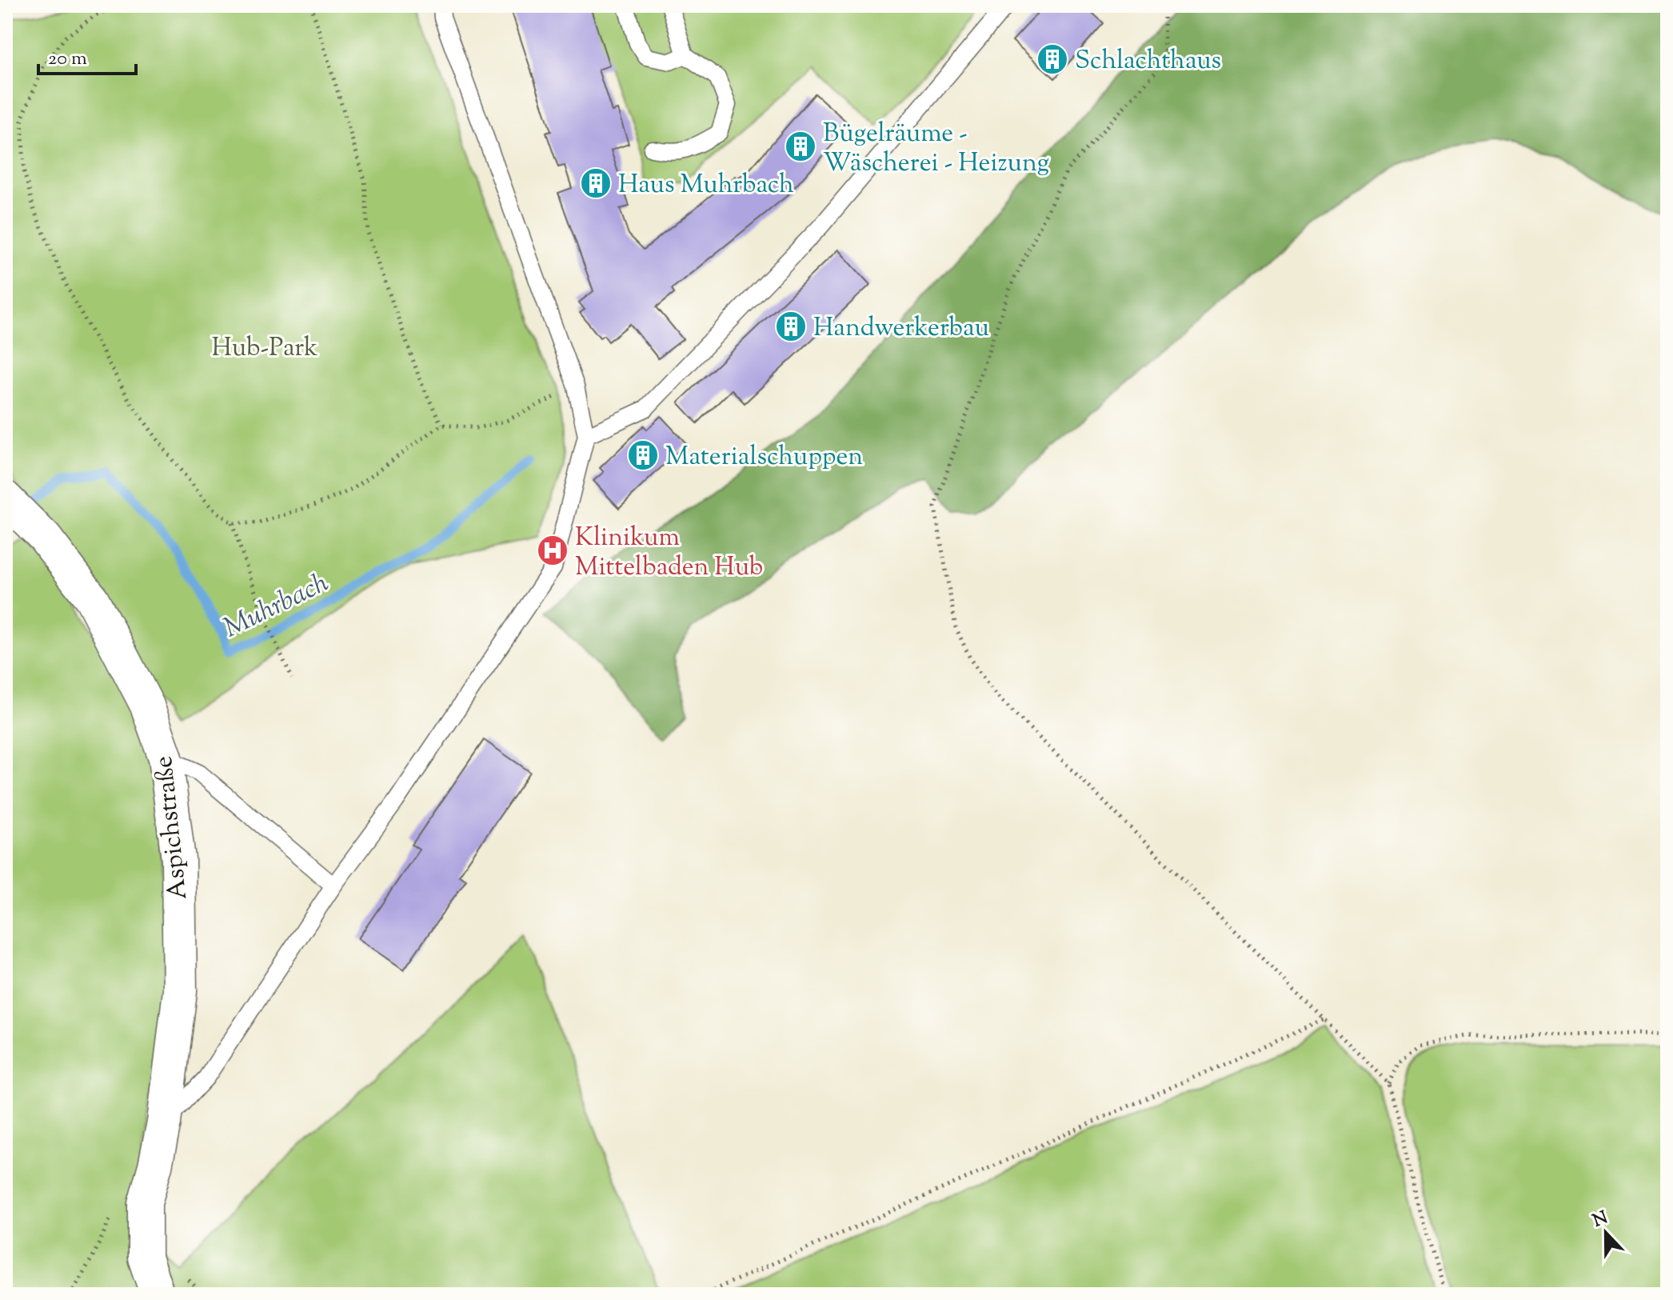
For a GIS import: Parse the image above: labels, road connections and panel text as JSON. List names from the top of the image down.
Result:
{
  "streets": {
    "street": ["Aspichstraße"]
  },
  "water": ["Muhrbach"],
  "parks": ["Hub-Park"],
  "places": {
    "building": [
      "Schlachthaus",
      "Bügelräume - Wäscherei - Heizung",
      "Haus Muhrbach",
      "Handwerkerbau",
      "Materialschuppen"
    ],
    "hospital": ["Klinikum Mittelbaden Hub"]
  },
  "scale_bar": "20 m",
  "north": "top"
}
